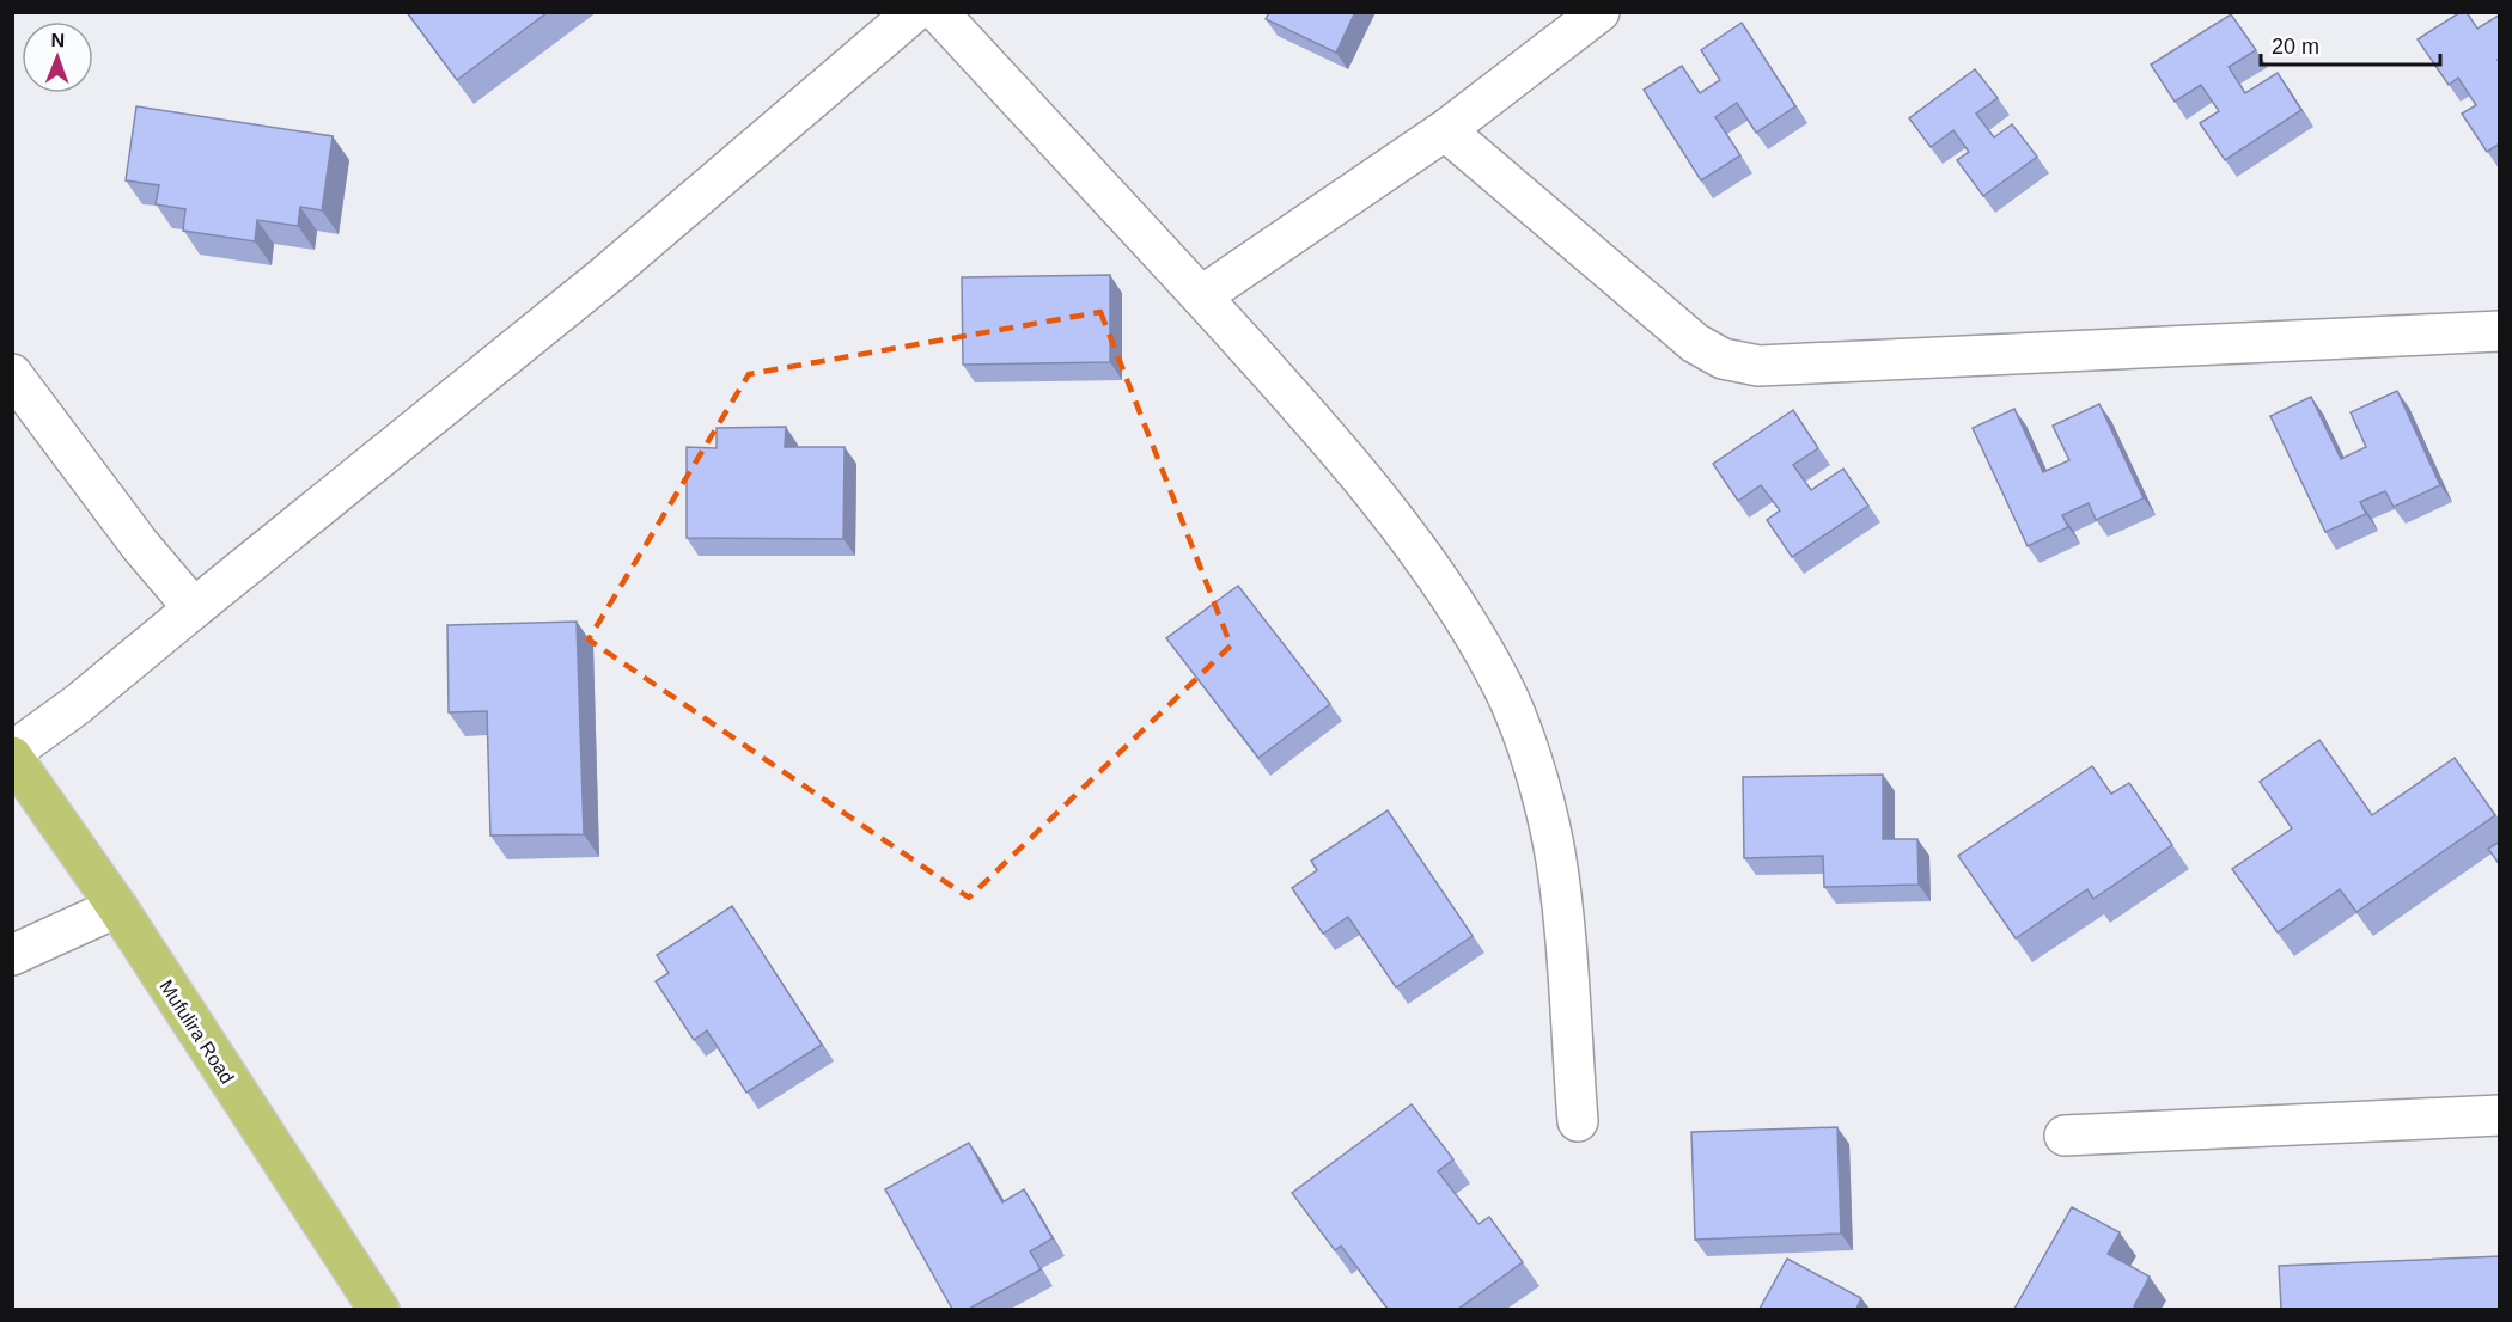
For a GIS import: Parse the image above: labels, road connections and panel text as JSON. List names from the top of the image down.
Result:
{
  "streets": {
    "main road": ["Mufulira Road"]
  },
  "scale_bar": "20 m",
  "north": "top"
}
